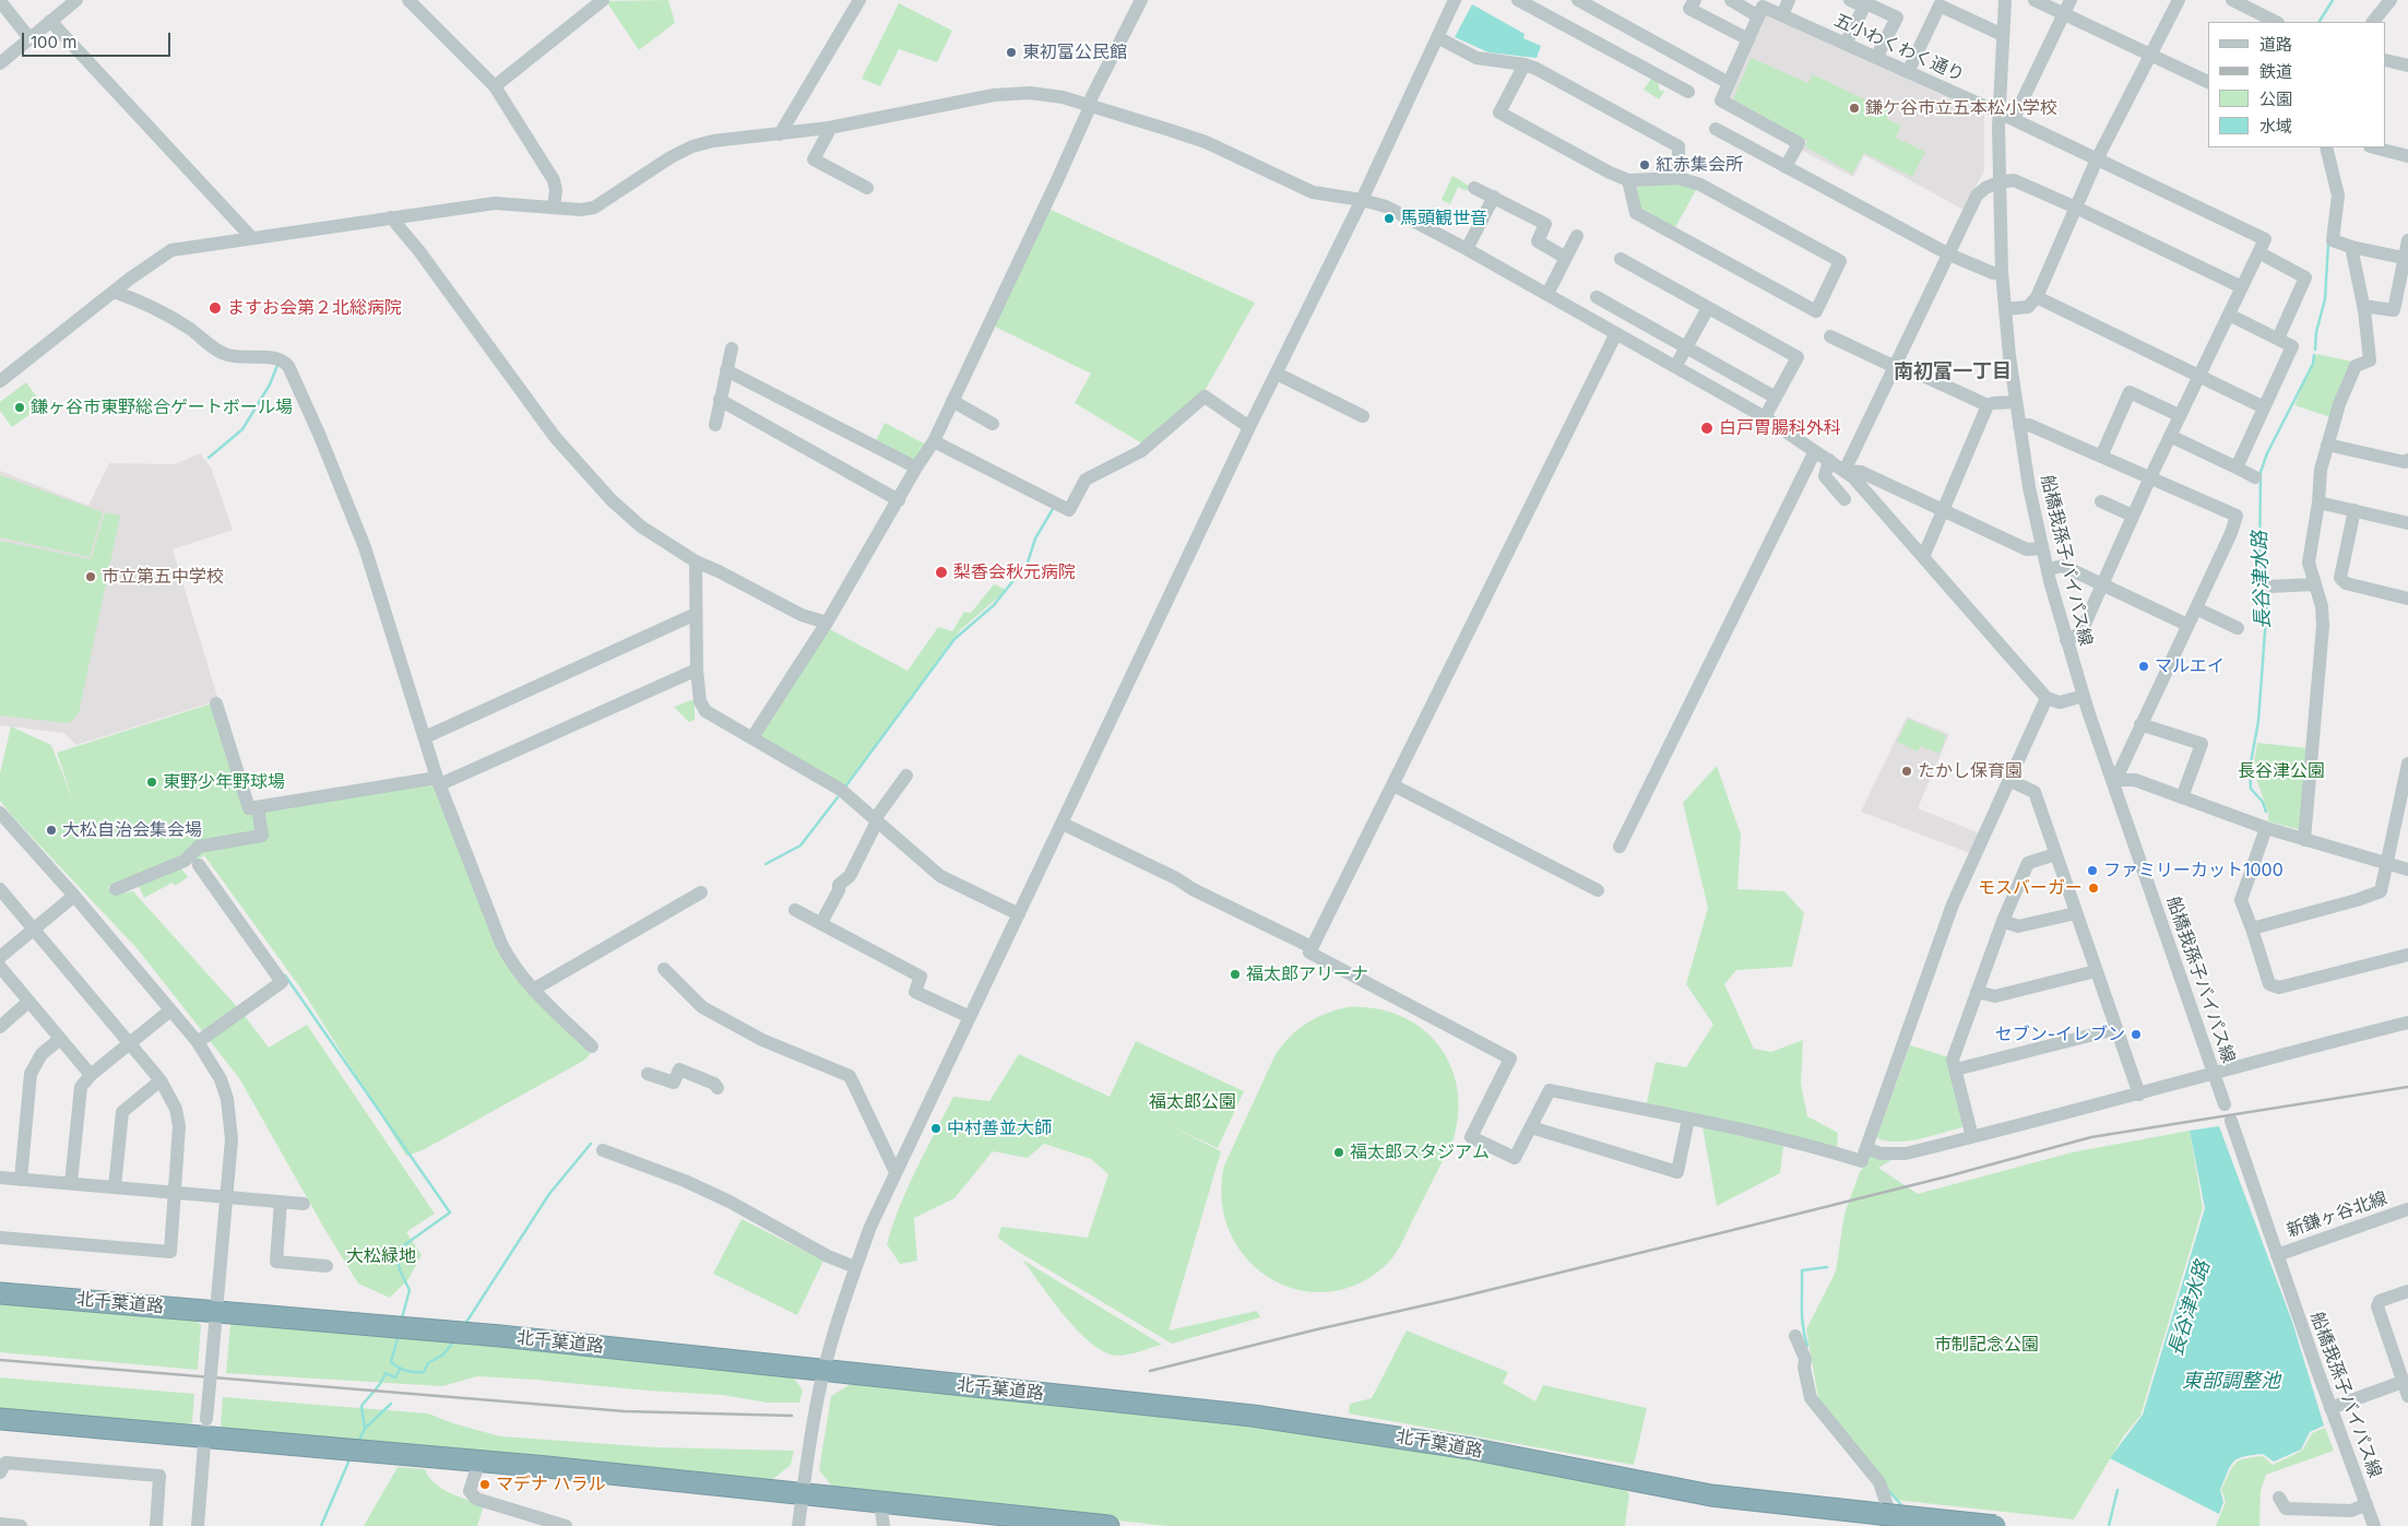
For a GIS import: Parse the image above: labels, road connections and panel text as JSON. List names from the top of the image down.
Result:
{
  "streets": {
    "highway": ["北千葉道路"],
    "street": ["五小わくわく通り", "船橋我孫子バイパス線", "新鎌ヶ谷北線"]
  },
  "crossings": [
    ["五小わくわく通り", "船橋我孫子バイパス線"],
    ["船橋我孫子バイパス線", "新鎌ヶ谷北線"]
  ],
  "districts": ["南初富一丁目"],
  "water": ["長谷津水路", "東部調整池"],
  "parks": [
    "長谷津公園",
    "福太郎公園",
    "大松緑地",
    "市制記念公園"
  ],
  "places": [
    "東初富公民館",
    "鎌ケ谷市立五本松小学校",
    "紅赤集会所",
    "馬頭観世音",
    "ますお会第２北総病院",
    "鎌ヶ谷市東野総合ゲートボール場",
    "白戸胃腸科外科",
    "梨香会秋元病院",
    "市立第五中学校",
    "マルエイ",
    "たかし保育園",
    "東野少年野球場",
    "大松自治会集会場",
    "ファミリーカット1000",
    "モスバーガー",
    "福太郎アリーナ",
    "セブン-イレブン",
    "中村善並大師",
    "福太郎スタジアム",
    "マデナ ハラル"
  ],
  "legend": [
    "道路",
    "鉄道",
    "公園",
    "水域"
  ],
  "scale_bar": "100 m"
}
